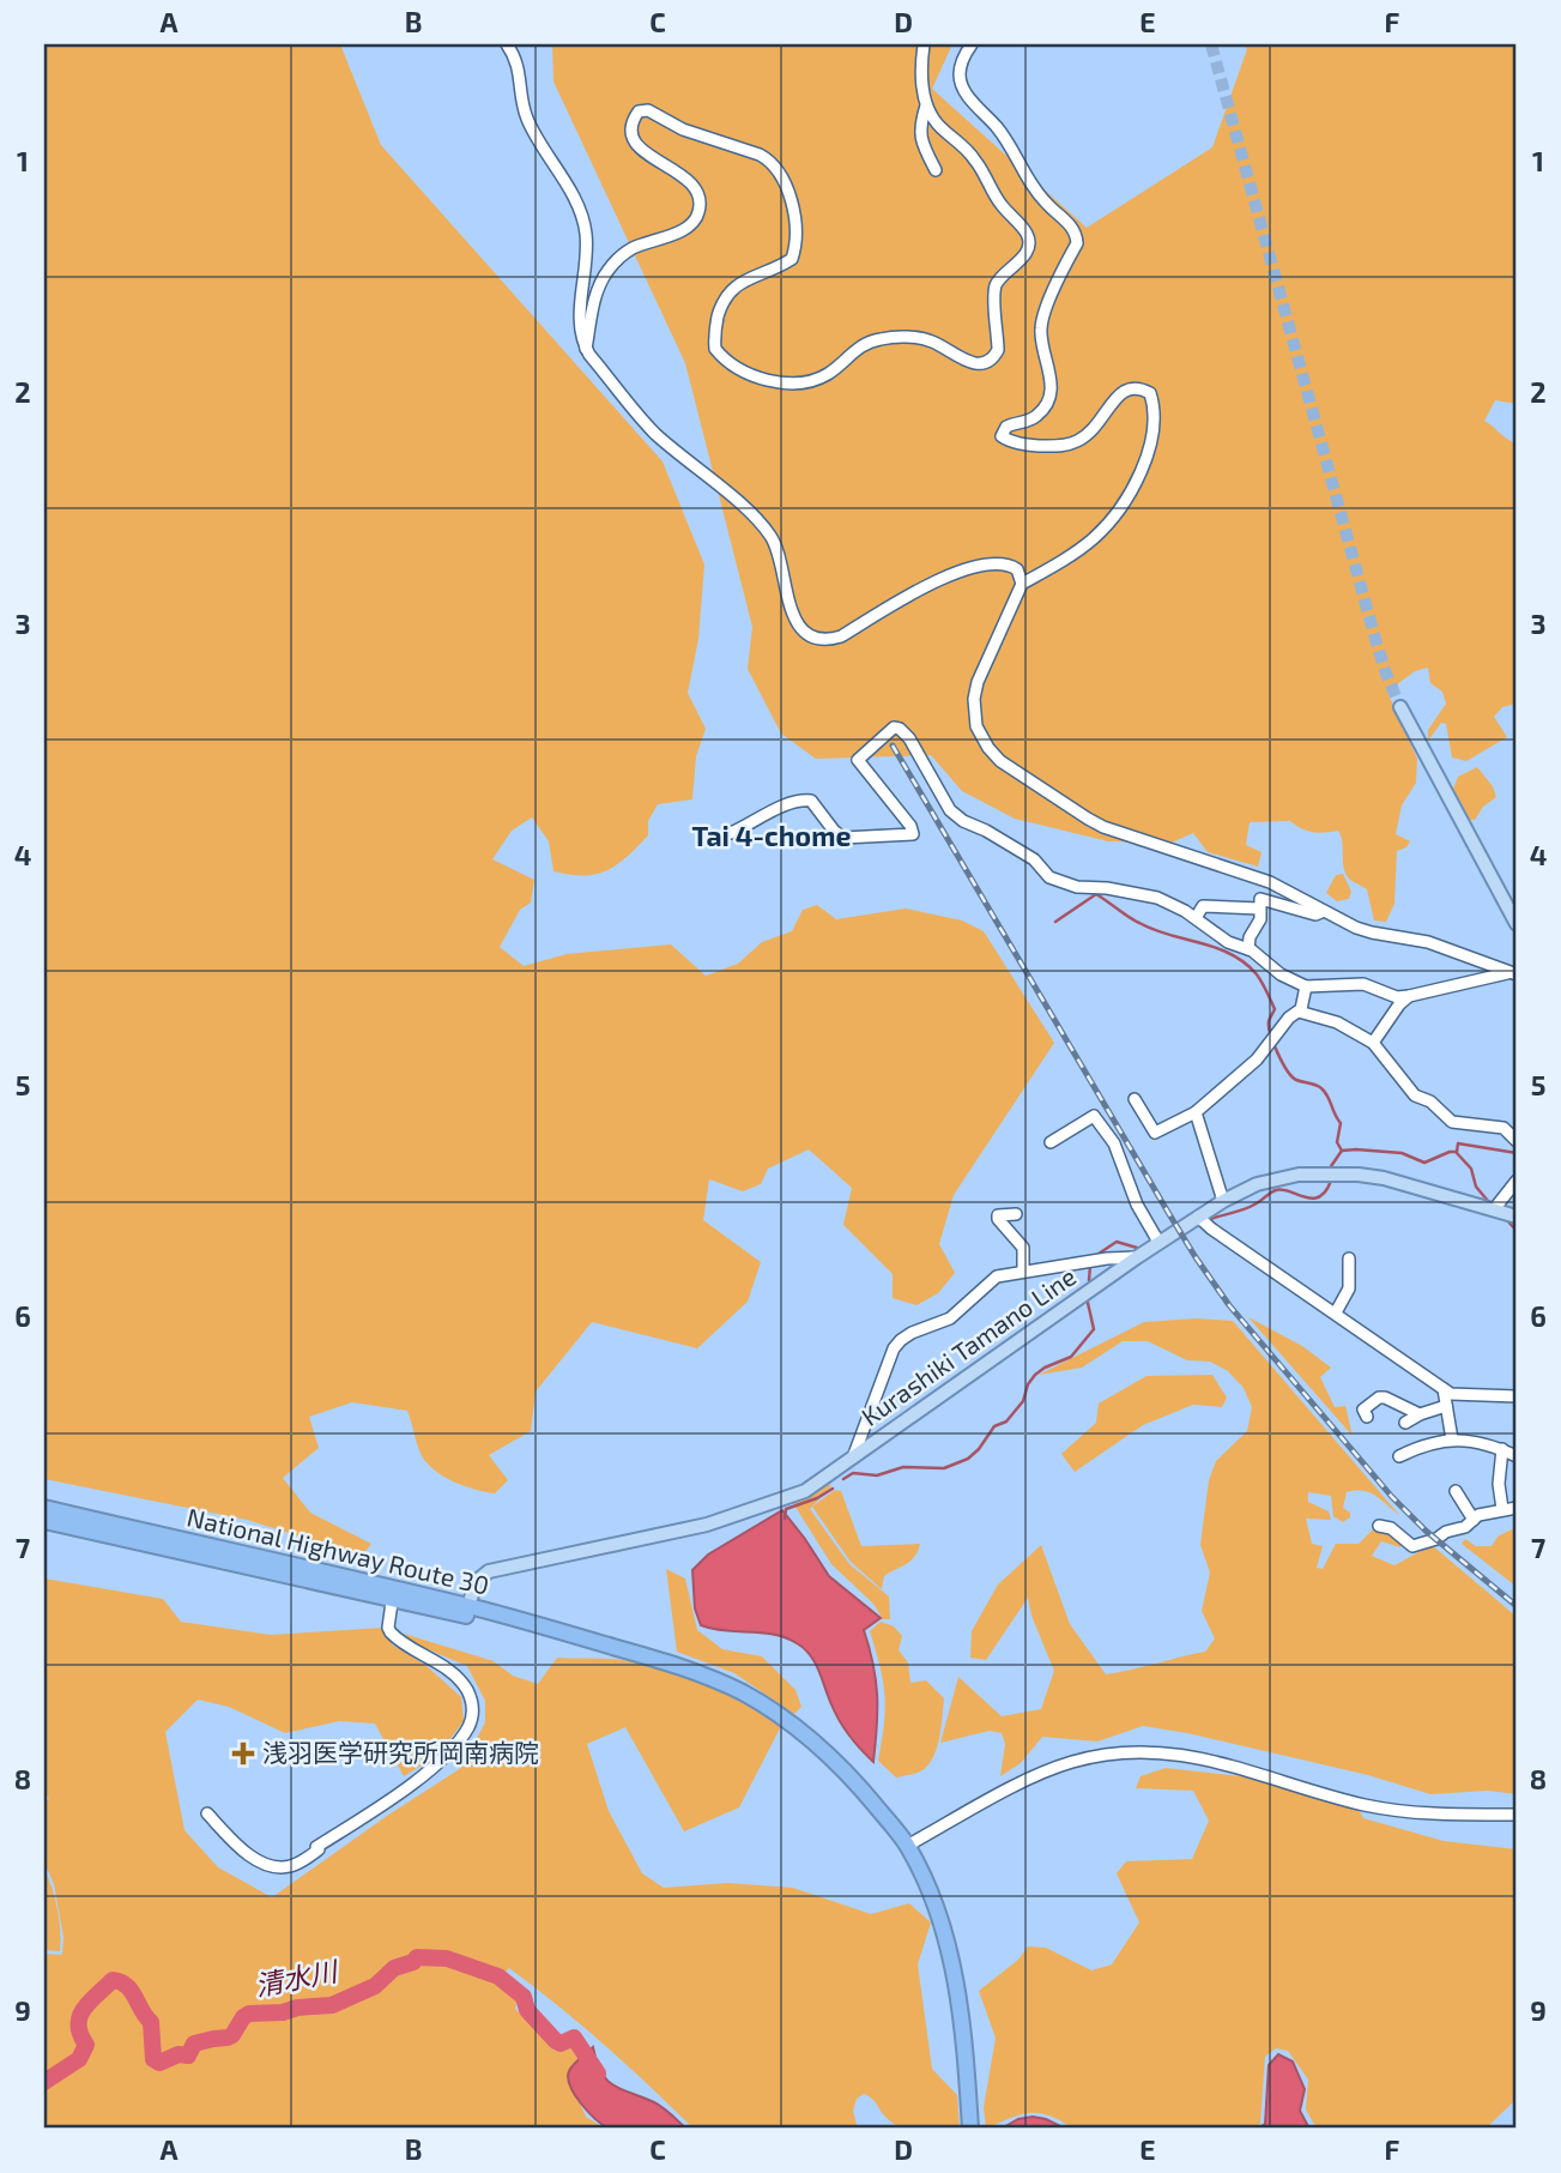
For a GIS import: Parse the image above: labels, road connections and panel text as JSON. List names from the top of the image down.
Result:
{
  "streets": {
    "highway": ["National Highway Route 30"],
    "main road": ["Kurashiki Tamano Line"]
  },
  "crossings": [
    ["Kurashiki Tamano Line", "National Highway Route 30"]
  ],
  "districts": ["Tai 4-chome"],
  "water": ["清水川"],
  "places": {
    "health": ["浅羽医学研究所岡南病院"]
  },
  "grid": {
    "columns": [
      "A",
      "B",
      "C",
      "D",
      "E",
      "F"
    ],
    "rows": [
      "1",
      "2",
      "3",
      "4",
      "5",
      "6",
      "7",
      "8",
      "9"
    ]
  }
}
